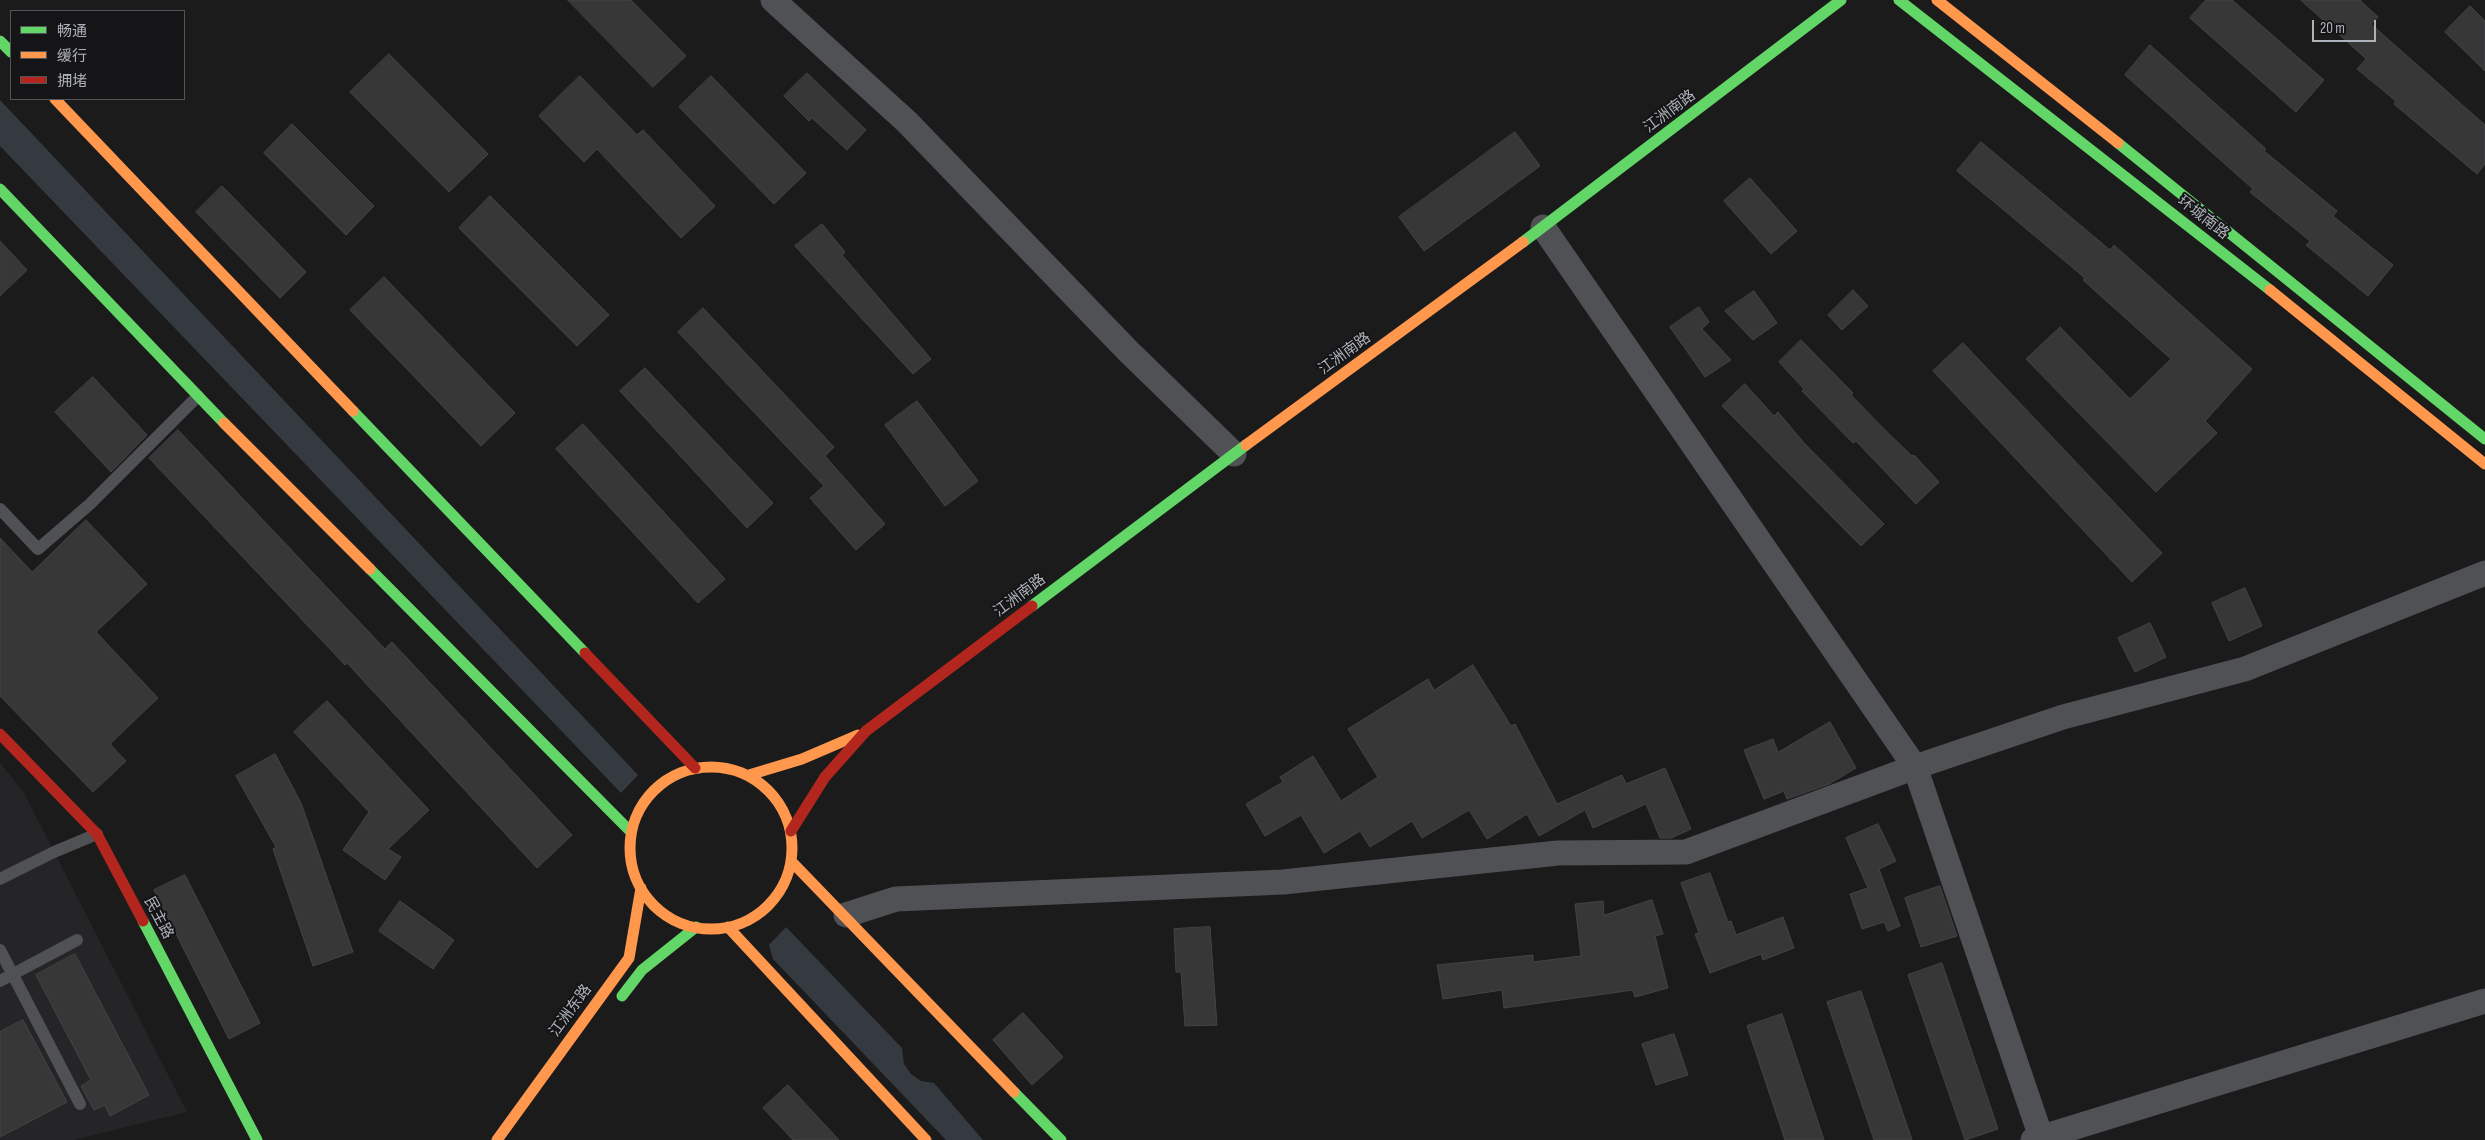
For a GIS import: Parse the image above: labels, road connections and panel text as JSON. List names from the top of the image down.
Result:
{
  "streets": {
    "main road": [
      "江洲南路",
      "环城南路",
      "民主路",
      "江洲东路"
    ]
  },
  "legend": ["畅通", "缓行", "拥堵"],
  "scale_bar": "20 m"
}
